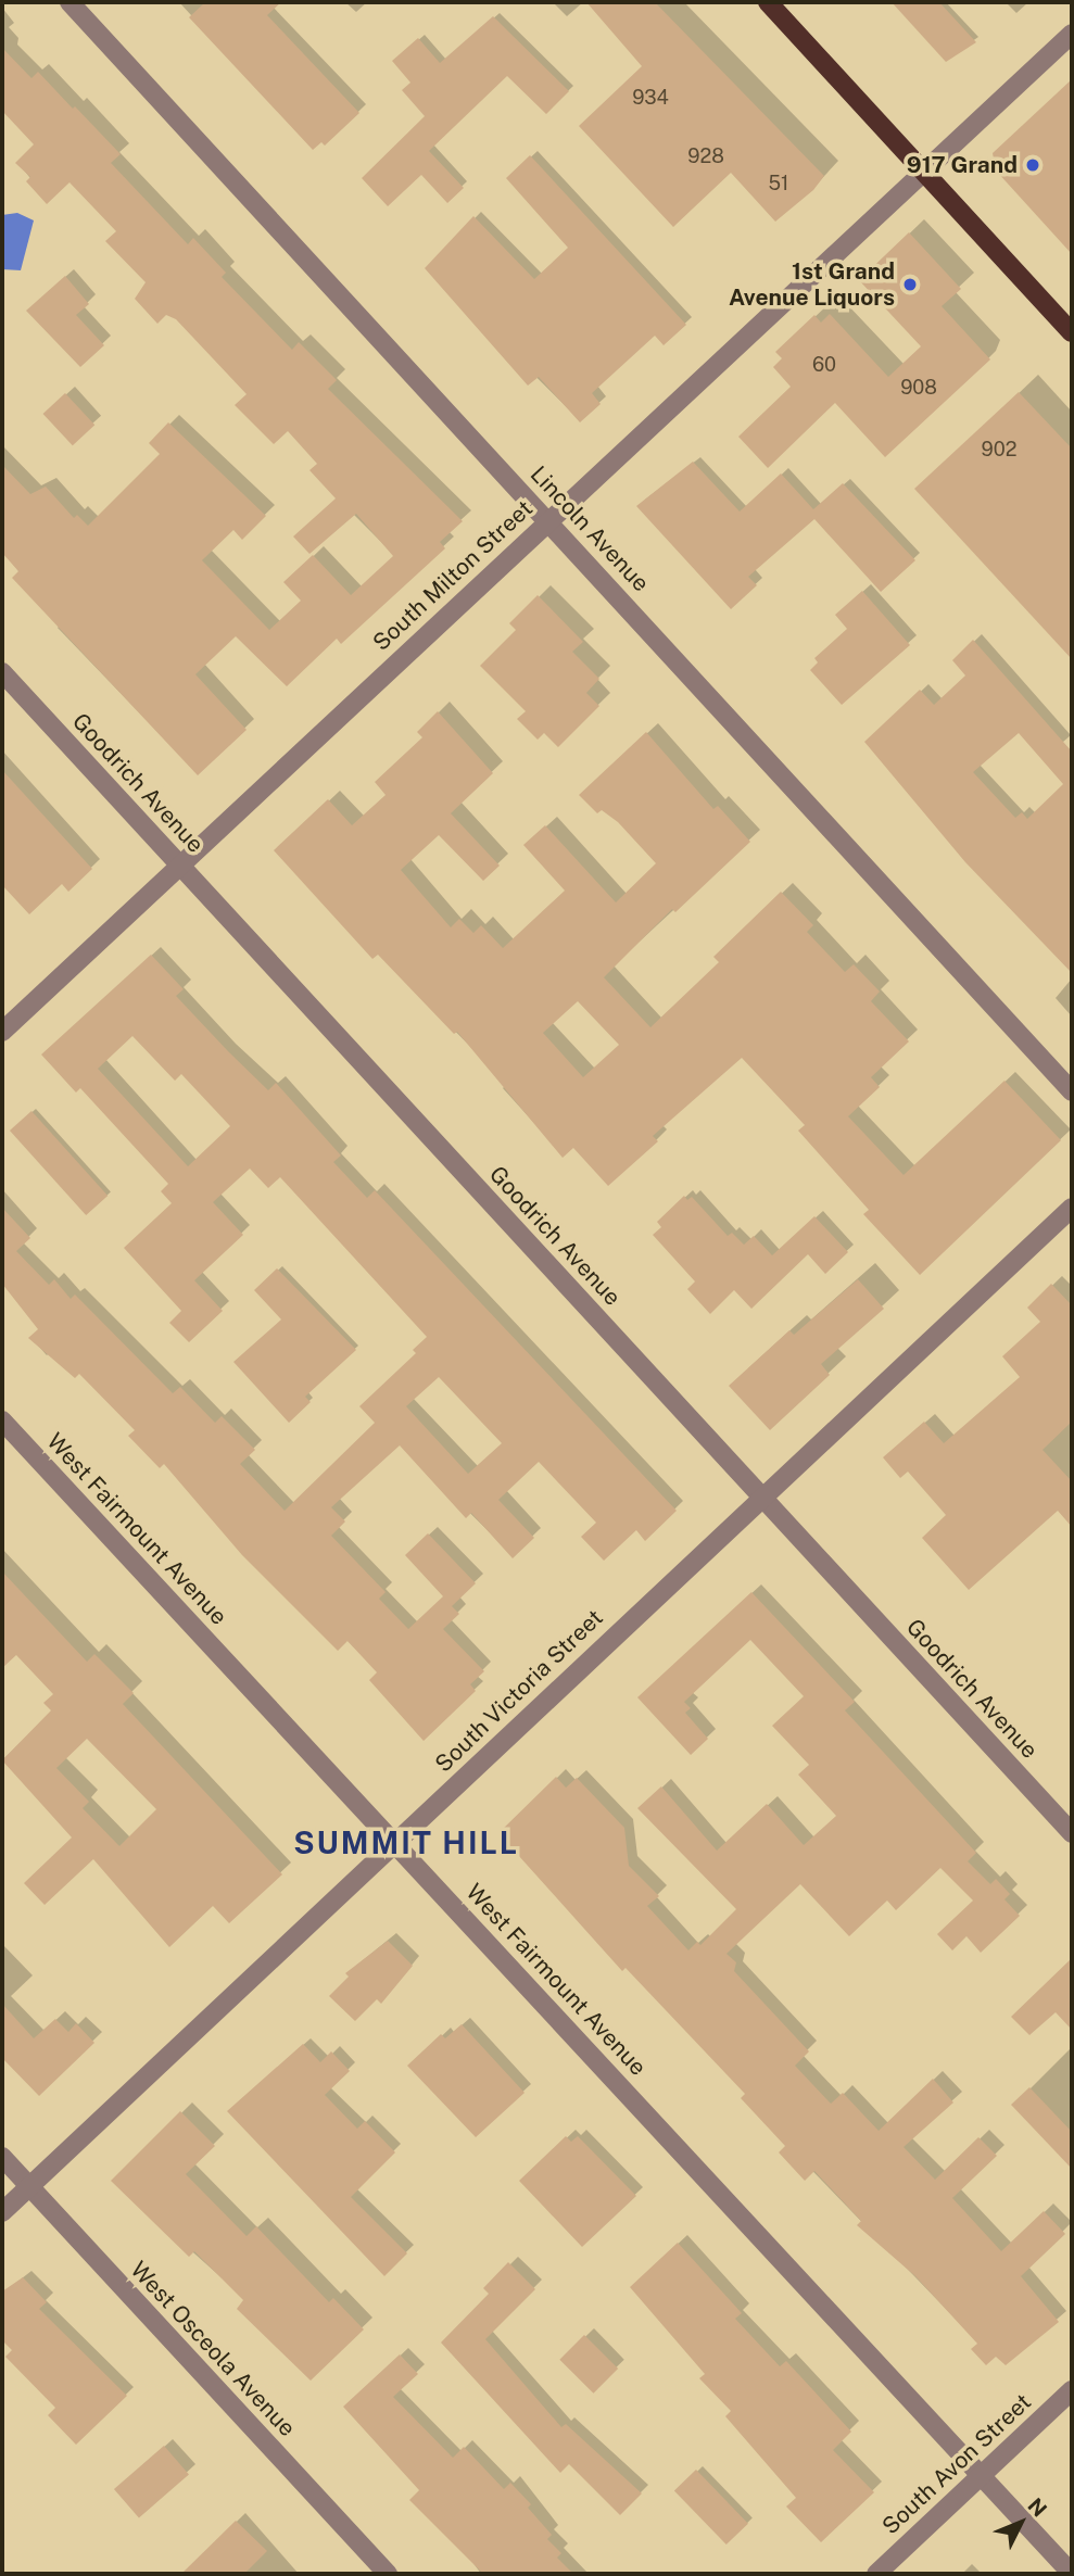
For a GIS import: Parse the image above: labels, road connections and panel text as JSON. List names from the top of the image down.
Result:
{
  "streets": {
    "street": [
      "Lincoln Avenue",
      "South Milton Street",
      "Goodrich Avenue",
      "West Fairmount Avenue",
      "South Victoria Street",
      "West Osceola Avenue",
      "South Avon Street"
    ]
  },
  "crossings": [
    ["Lincoln Avenue", "South Milton Street"],
    ["South Milton Street", "Goodrich Avenue"],
    ["Goodrich Avenue", "South Victoria Street"],
    ["West Fairmount Avenue", "South Victoria Street"],
    ["West Fairmount Avenue", "South Avon Street"],
    ["South Victoria Street", "West Osceola Avenue"]
  ],
  "districts": ["SUMMIT HILL"],
  "places": ["917 Grand", "1st Grand Avenue Liquors"],
  "house_numbers": [
    "934",
    "928",
    "51",
    "60",
    "908",
    "902"
  ],
  "north": "top right"
}
